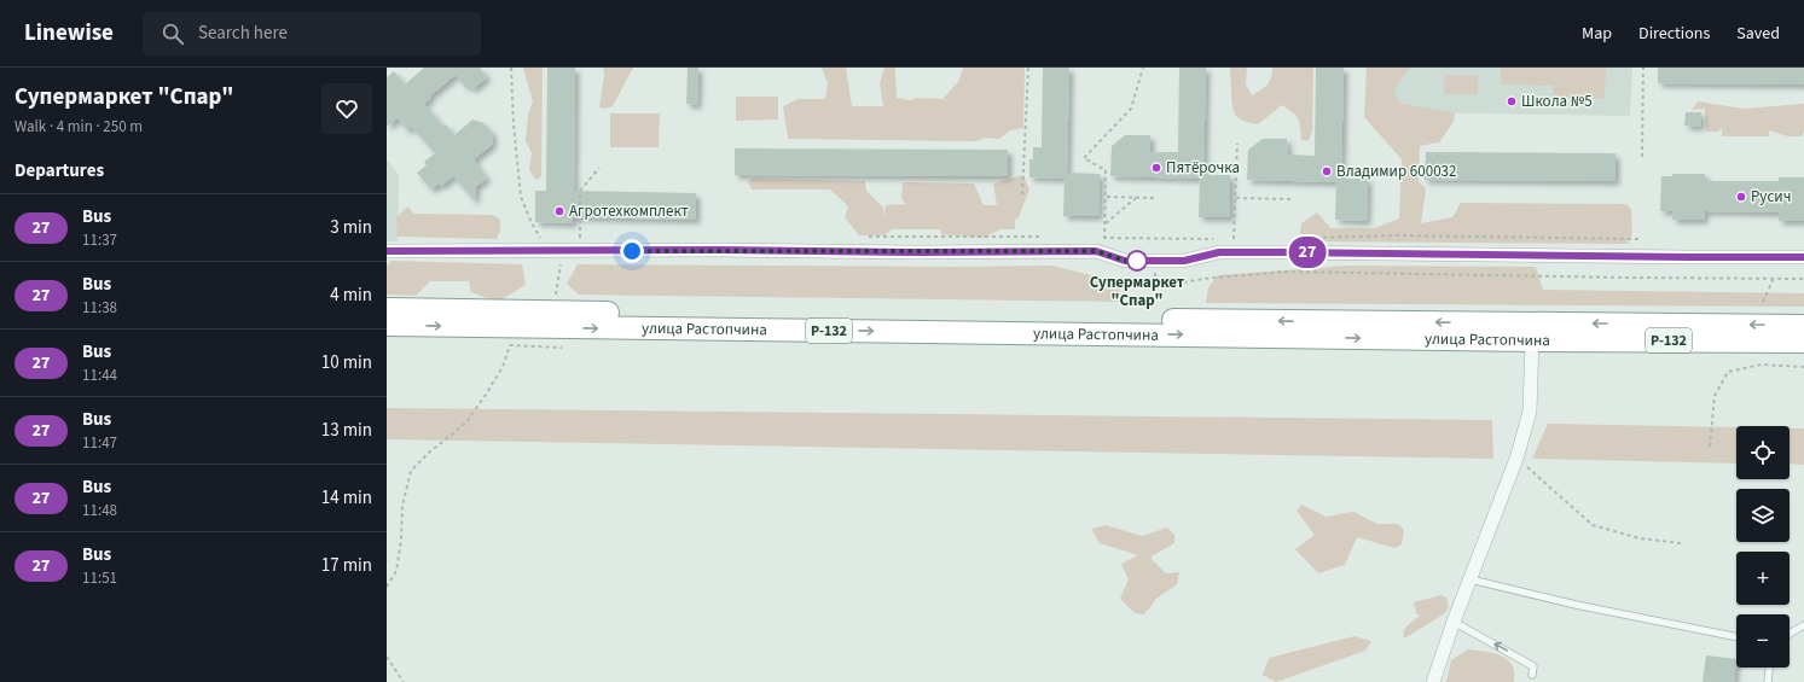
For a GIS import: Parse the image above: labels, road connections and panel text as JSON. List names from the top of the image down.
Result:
{
  "streets": {
    "highway": ["улица Растопчина", "Р-132"]
  },
  "places": [
    "Школа №5",
    "Пятёрочка",
    "Владимир 600032",
    "Русич",
    "Агротехкомплект",
    "Супермаркет \"Спар\""
  ],
  "lines": ["bus line 27"],
  "page": {
    "header": "Linewise",
    "search": "Search here",
    "nav": ["Map", "Directions", "Saved"],
    "heading": [
      ["Супермаркет \"Спар\"", "Walk · 4 min · 250 m"],
      "Departures"
    ],
    "on_map": "27",
    "list": [
      {
        "mark": "27",
        "name": "Bus",
        "note": "11:37",
        "value": "3 min"
      },
      {
        "mark": "27",
        "name": "Bus",
        "note": "11:38",
        "value": "4 min"
      },
      {
        "mark": "27",
        "name": "Bus",
        "note": "11:44",
        "value": "10 min"
      },
      {
        "mark": "27",
        "name": "Bus",
        "note": "11:47",
        "value": "13 min"
      },
      {
        "mark": "27",
        "name": "Bus",
        "note": "11:48",
        "value": "14 min"
      },
      {
        "mark": "27",
        "name": "Bus",
        "note": "11:51",
        "value": "17 min"
      }
    ],
    "map_buttons": ["+", "−"]
  }
}
